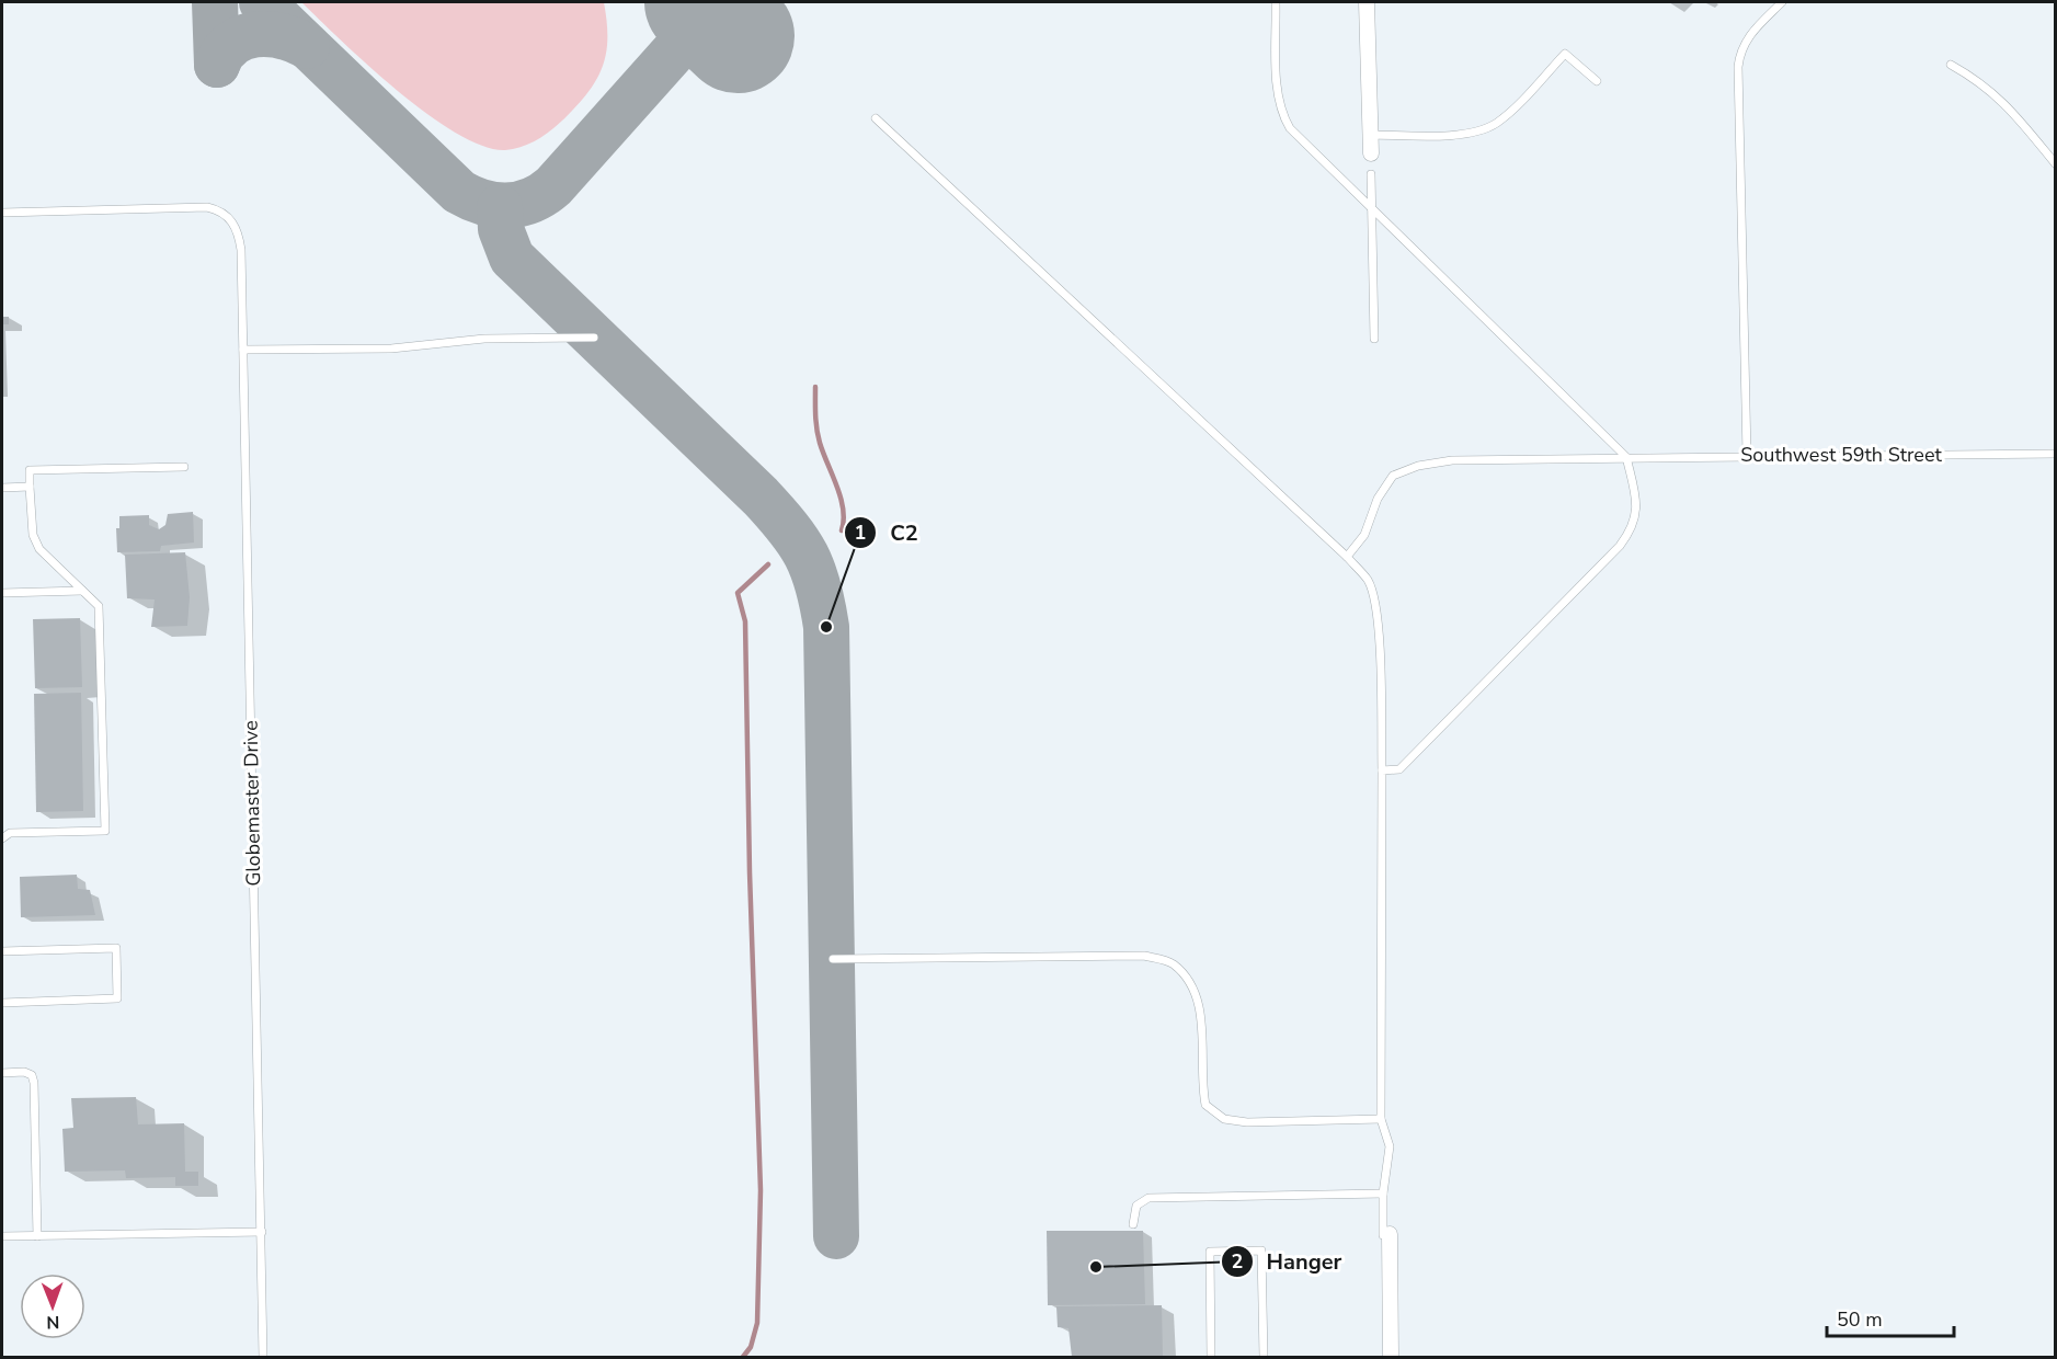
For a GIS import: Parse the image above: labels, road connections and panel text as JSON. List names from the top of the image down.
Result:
{
  "streets": {
    "lane": ["Southwest 59th Street", "Globemaster Drive"]
  },
  "places": ["C2", "Hanger"],
  "scale_bar": "50 m",
  "north": "bottom"
}
